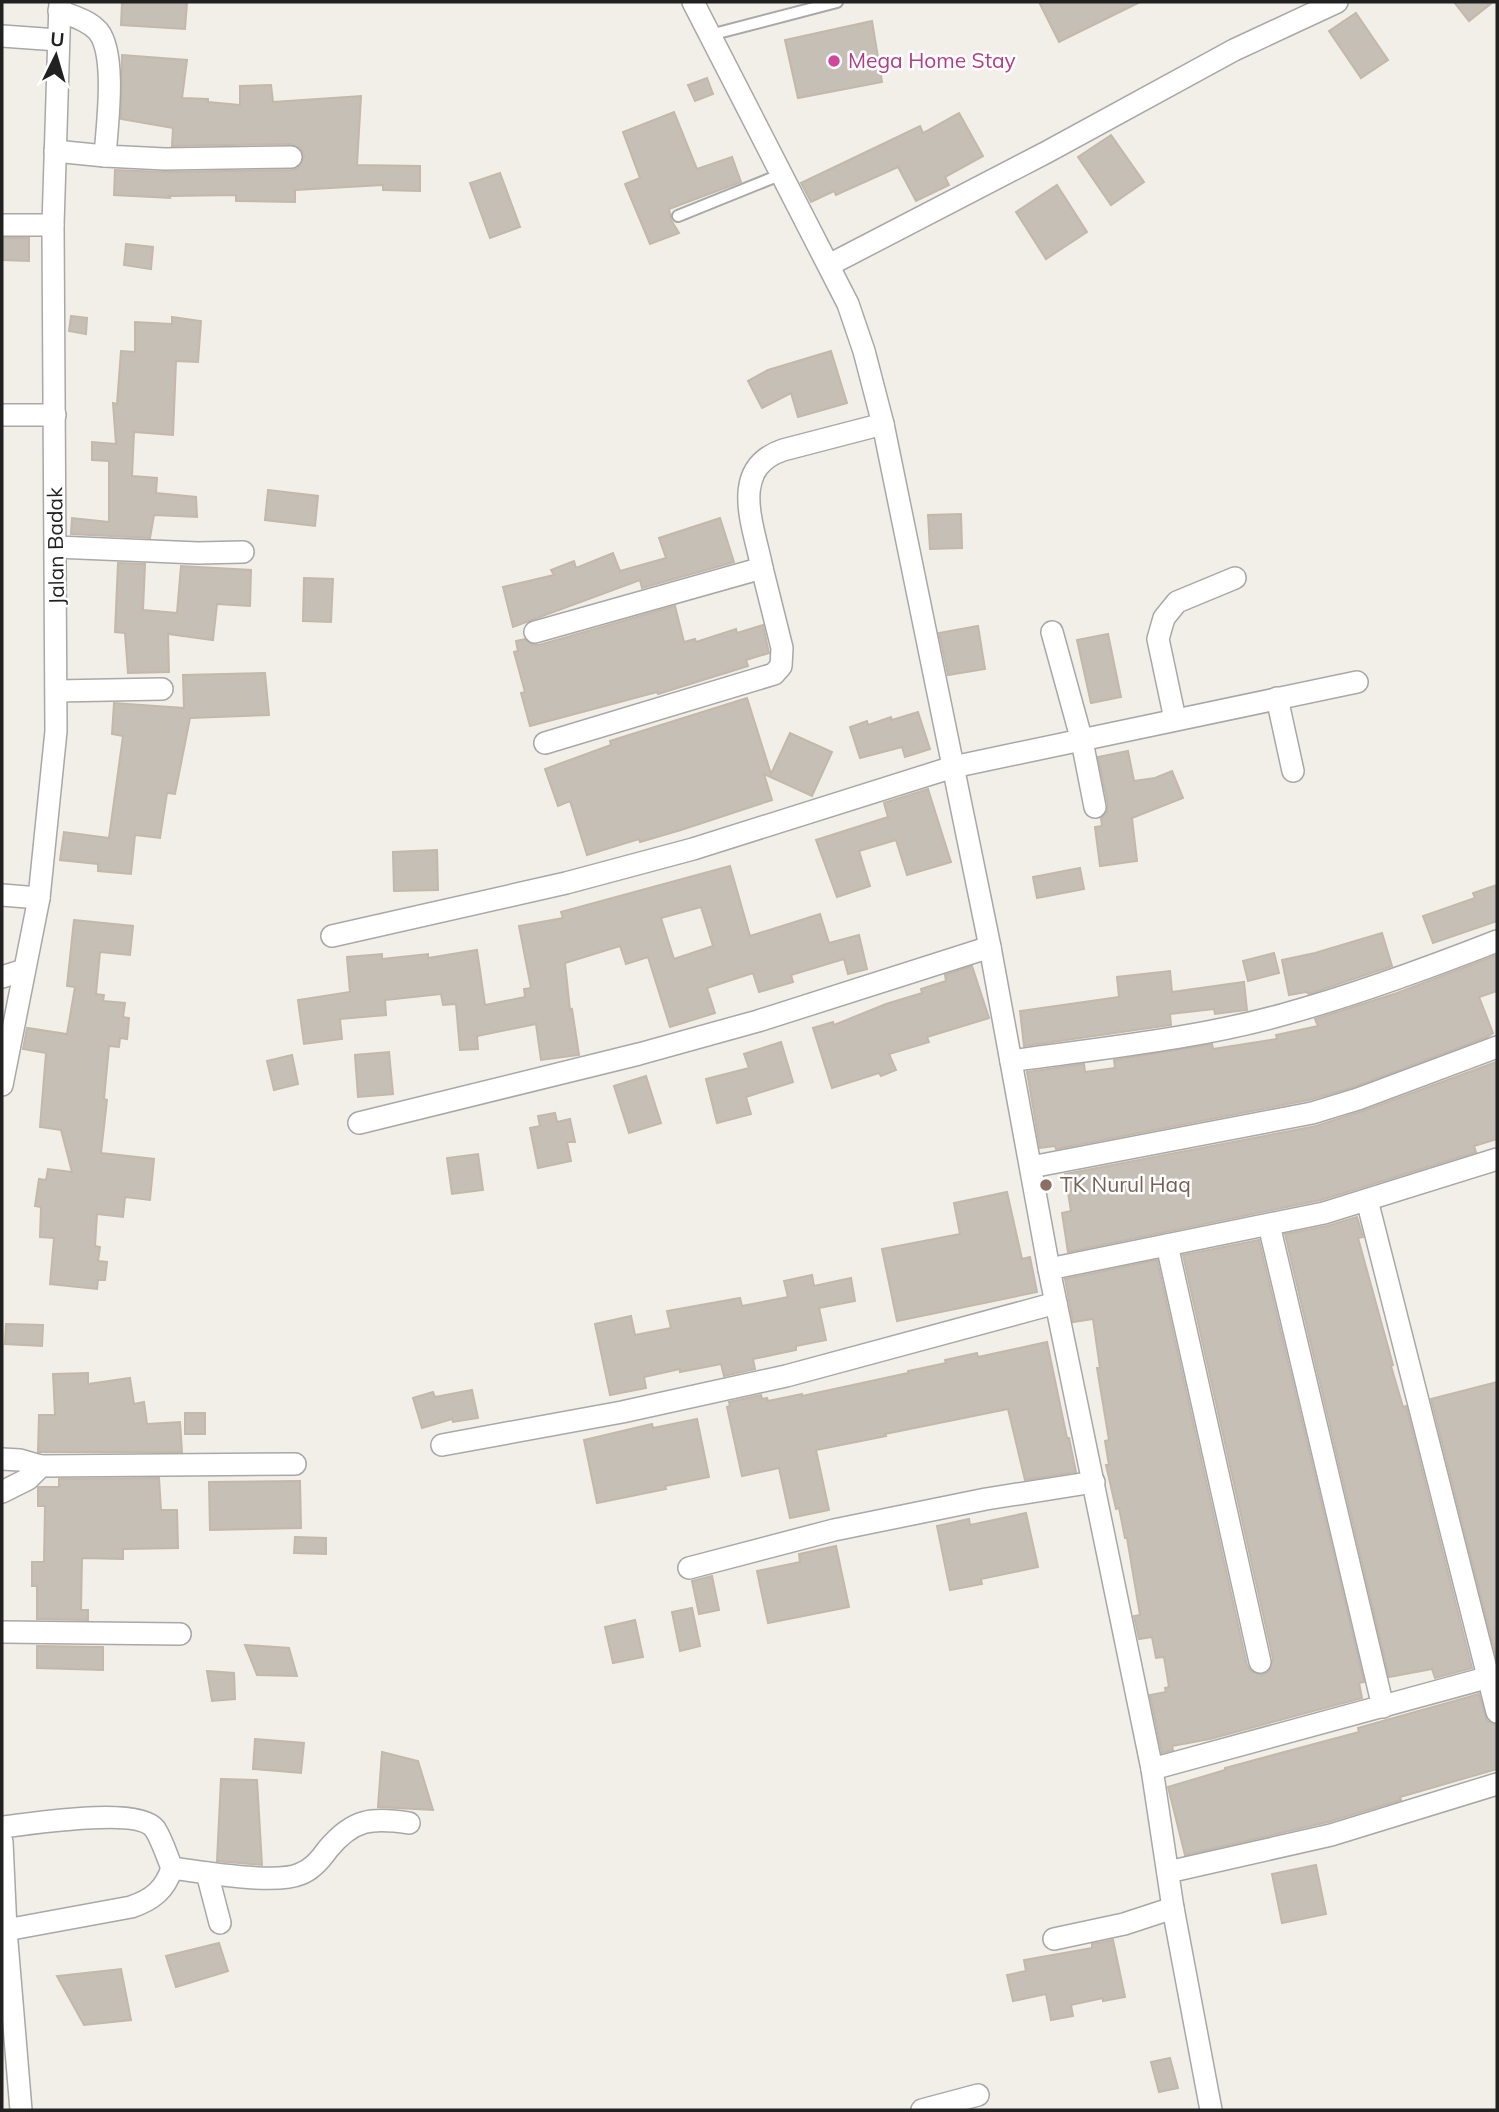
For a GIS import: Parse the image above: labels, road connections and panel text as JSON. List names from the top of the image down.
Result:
{
  "streets": {
    "street": ["Jalan Badak"]
  },
  "places": ["Mega Home Stay", "TK Nurul Haq"],
  "north": "top"
}
